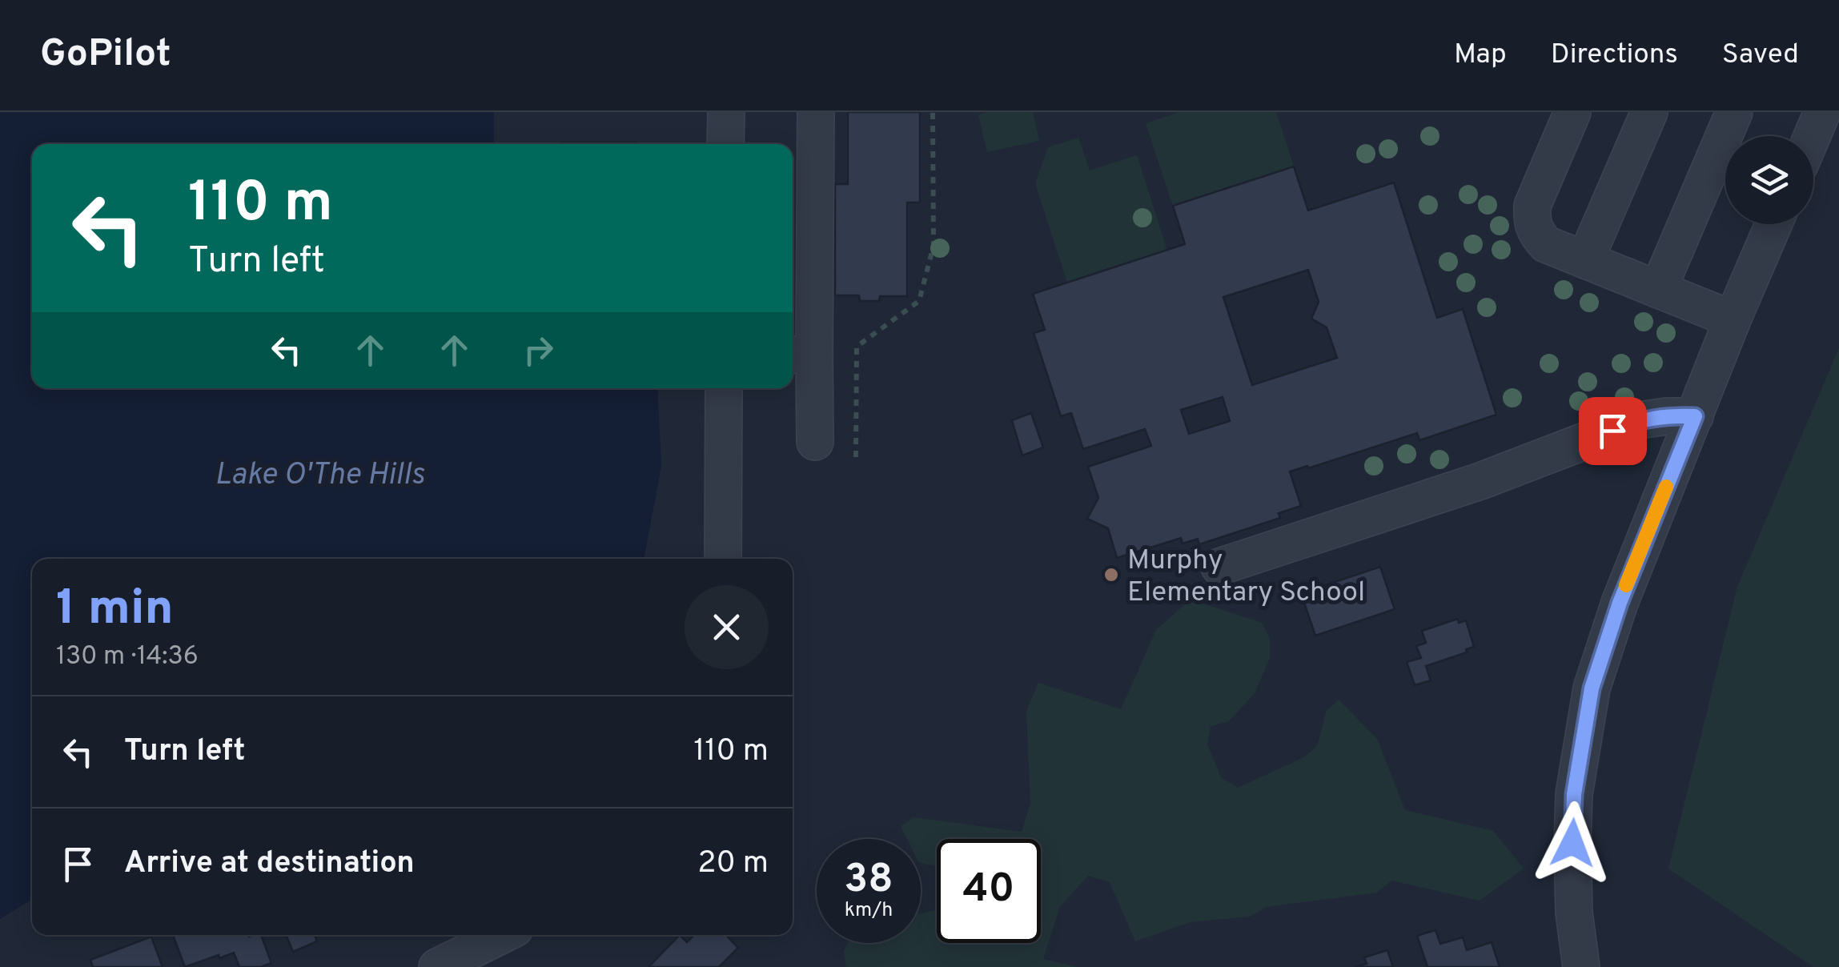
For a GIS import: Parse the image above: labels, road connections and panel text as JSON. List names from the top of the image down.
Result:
{
  "water": ["Lake O'The Hills"],
  "places": ["Murphy Elementary School"],
  "page": {
    "header": "GoPilot",
    "nav": ["Map", "Directions", "Saved"],
    "turn": ["110 m", "Turn left"],
    "heading": ["1 min", "130 m · 14:36"],
    "list": [
      {
        "name": "Turn left",
        "value": "110 m"
      },
      {
        "name": "Arrive at destination",
        "value": "20 m"
      }
    ],
    "speed": "38 km/h",
    "limit": "40"
  }
}
